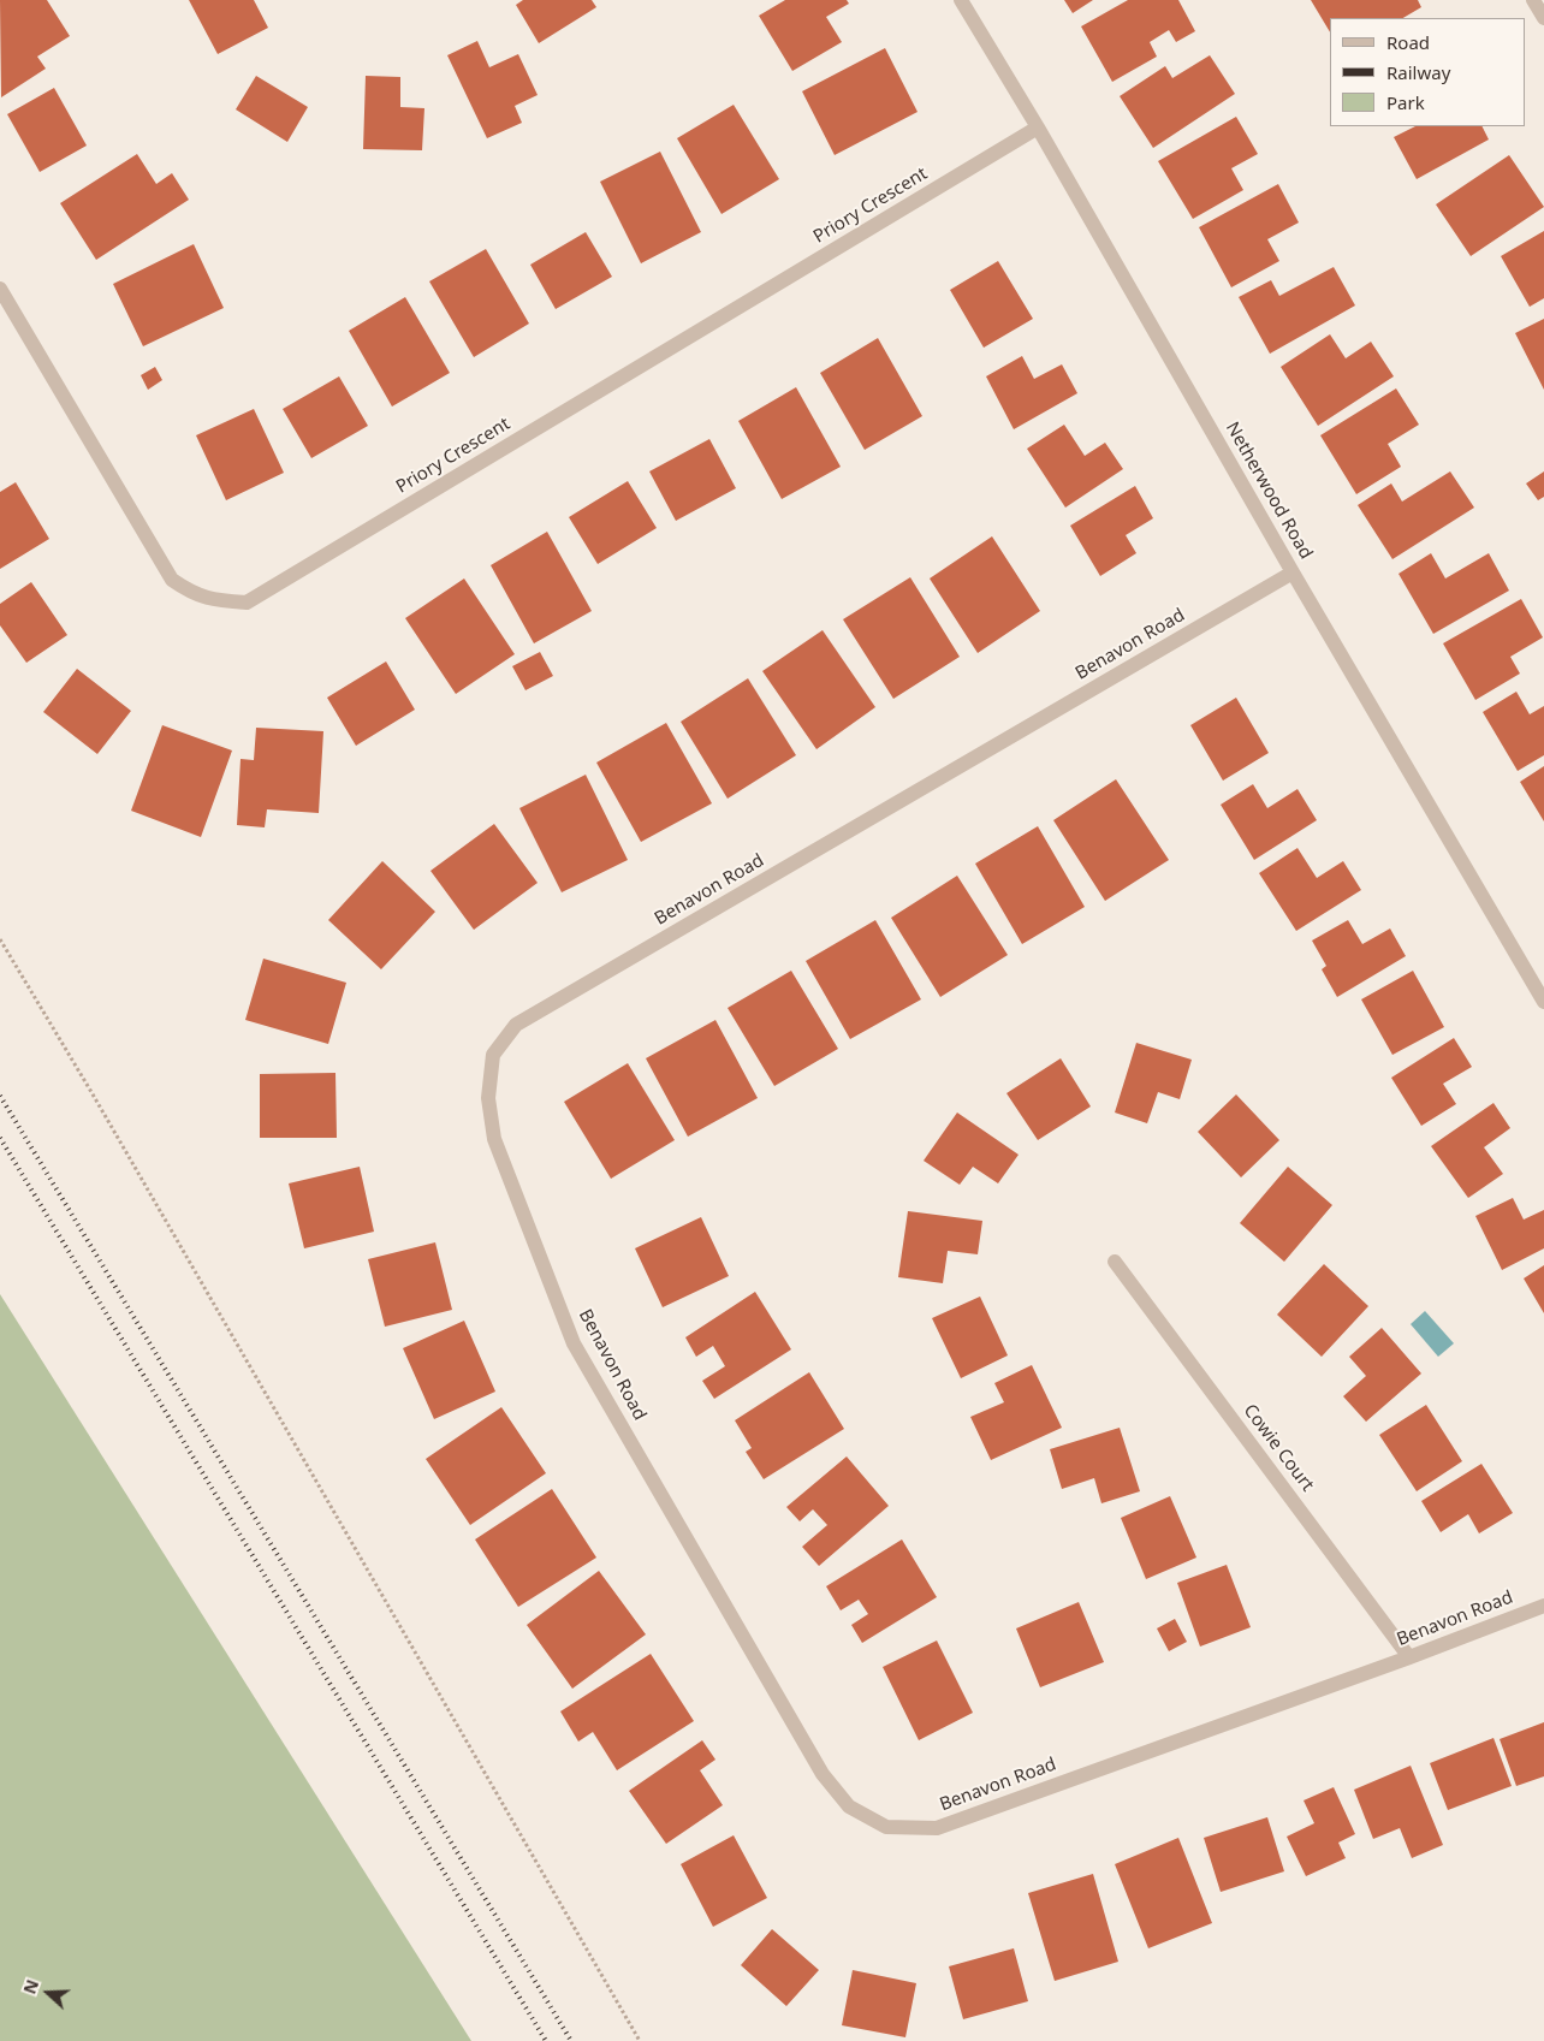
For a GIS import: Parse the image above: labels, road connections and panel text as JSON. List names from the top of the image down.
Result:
{
  "streets": {
    "street": [
      "Priory Crescent",
      "Netherwood Road",
      "Benavon Road",
      "Cowie Court"
    ]
  },
  "crossings": [
    ["Priory Crescent", "Netherwood Road"],
    ["Netherwood Road", "Benavon Road"],
    ["Benavon Road", "Cowie Court"]
  ],
  "legend": ["Road", "Railway", "Park"],
  "north": "left"
}
